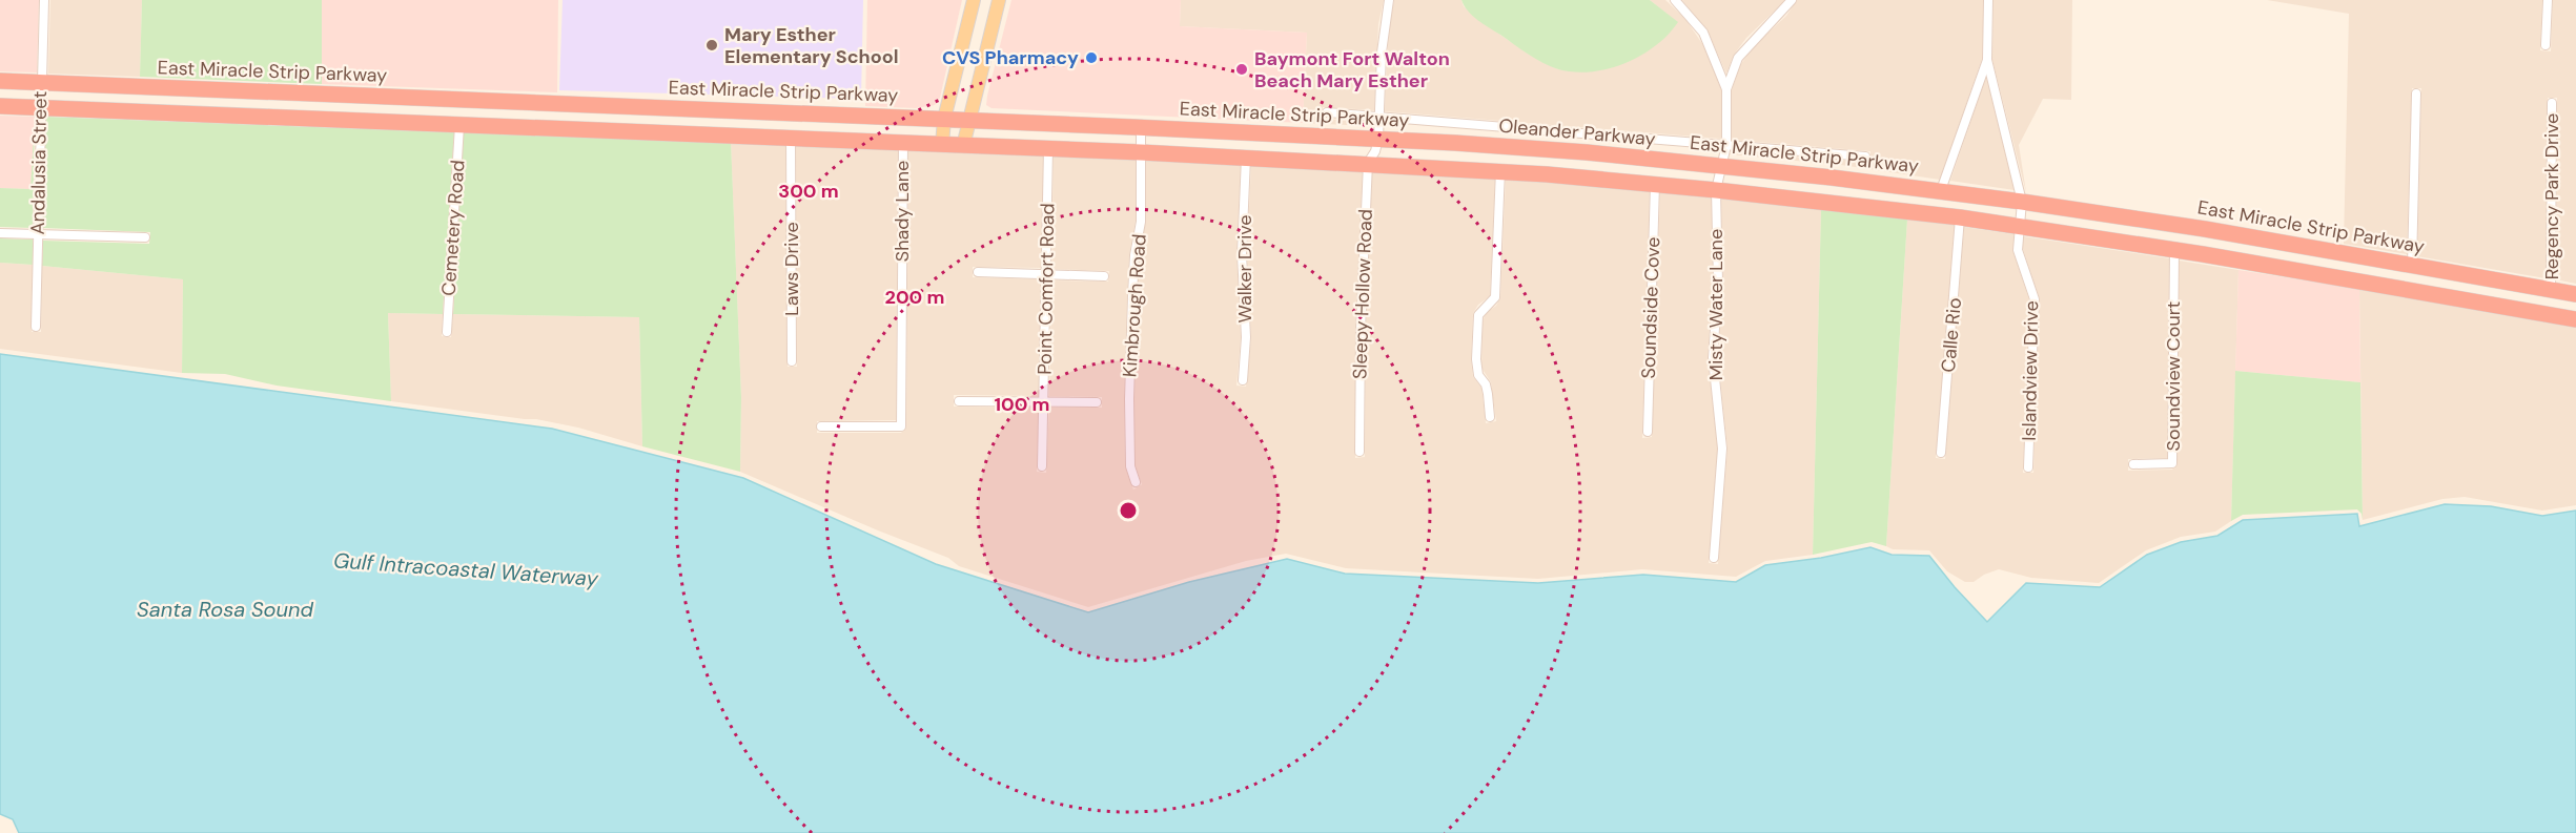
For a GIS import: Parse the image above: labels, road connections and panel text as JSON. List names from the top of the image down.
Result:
{
  "streets": {
    "highway": ["East Miracle Strip Parkway"],
    "street": [
      "Oleander Parkway",
      "Andalusia Street",
      "Regency Park Drive",
      "Shady Lane",
      "Cemetery Road",
      "Laws Drive",
      "Walker Drive",
      "Point Comfort Road",
      "Sleepy Hollow Road",
      "Misty Water Lane",
      "Kimbrough Road",
      "Soundside Cove",
      "Calle Rio",
      "Islandview Drive",
      "Soundview Court"
    ]
  },
  "crossings": [
    ["East Miracle Strip Parkway", "Andalusia Street"],
    ["East Miracle Strip Parkway", "Regency Park Drive"],
    ["East Miracle Strip Parkway", "Sleepy Hollow Road"],
    ["East Miracle Strip Parkway", "Misty Water Lane"],
    ["East Miracle Strip Parkway", "Kimbrough Road"],
    ["East Miracle Strip Parkway", "Islandview Drive"],
    ["Oleander Parkway", "Misty Water Lane"]
  ],
  "water": ["Gulf Intracoastal Waterway", "Santa Rosa Sound"],
  "places": ["Mary Esther Elementary School", "CVS Pharmacy", "Baymont Fort Walton Beach Mary Esther"],
  "rings": ["300 m", "200 m", "100 m"]
}
